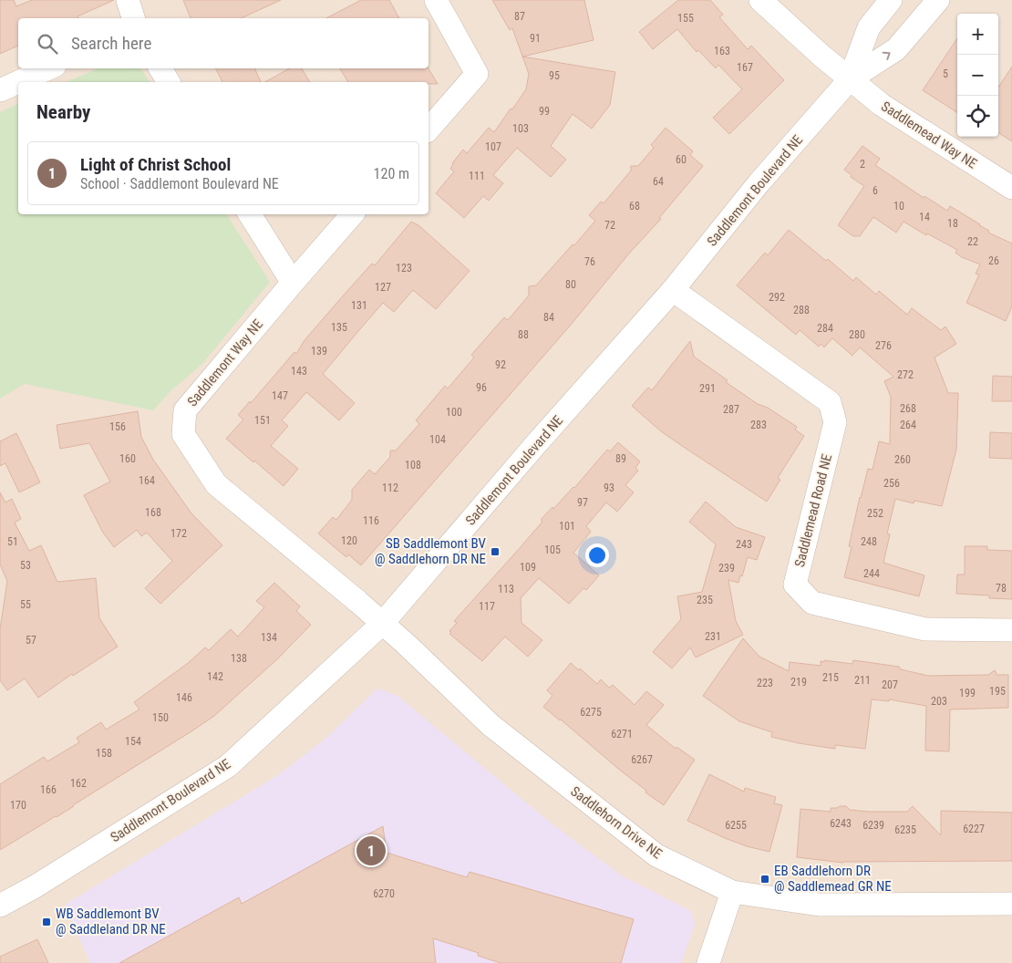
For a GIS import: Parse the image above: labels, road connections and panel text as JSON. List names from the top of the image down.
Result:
{
  "streets": {
    "street": [
      "Saddlemead Way NE",
      "Saddlemont Boulevard NE",
      "Saddlemont Way NE",
      "Saddlemead Road NE",
      "Saddlehorn Drive NE"
    ]
  },
  "crossings": [
    ["Saddlemead Way NE", "Saddlemont Boulevard NE"],
    ["Saddlemont Boulevard NE", "Saddlemont Way NE"],
    ["Saddlemont Boulevard NE", "Saddlemead Road NE"],
    ["Saddlemont Boulevard NE", "Saddlehorn Drive NE"],
    ["Saddlemont Way NE", "Saddlehorn Drive NE"]
  ],
  "places": {
    "transit": ["SB Saddlemont BV @ Saddlehorn DR NE", "EB Saddlehorn DR @ Saddlemead GR NE", "WB Saddlemont BV @ Saddleland DR NE"]
  },
  "house_numbers": [
    "87",
    "155",
    "91",
    "163",
    "167",
    "5",
    "95",
    "99",
    "103",
    "107",
    "60",
    "2",
    "111",
    "64",
    "6",
    "68",
    "10",
    "14",
    "18",
    "72",
    "22",
    "26",
    "76",
    "123",
    "80",
    "127",
    "292",
    "131",
    "288",
    "84",
    "135",
    "284",
    "88",
    "280",
    "276",
    "139",
    "92",
    "143",
    "272",
    "96",
    "291",
    "147",
    "268",
    "287",
    "100",
    "151",
    "283",
    "264",
    "156",
    "104",
    "160",
    "89",
    "260",
    "108",
    "164",
    "256",
    "112",
    "93",
    "97",
    "168",
    "252",
    "116",
    "101",
    "172",
    "120",
    "51",
    "248",
    "243",
    "105",
    "53",
    "109",
    "239",
    "244",
    "78",
    "113",
    "235",
    "55",
    "117",
    "231",
    "134",
    "57",
    "138",
    "142",
    "215",
    "211",
    "219",
    "223",
    "207",
    "195",
    "199",
    "146",
    "203",
    "6275",
    "150",
    "6271",
    "154",
    "158",
    "6267",
    "162",
    "166",
    "170",
    "6243",
    "6255",
    "6239",
    "6227",
    "6235",
    "6270"
  ],
  "page": {
    "map_buttons": ["+", "−"],
    "search": "Search here",
    "heading": "Nearby",
    "list": [
      {
        "mark": "1",
        "name": "Light of Christ School",
        "note": "School · Saddlemont Boulevard NE",
        "value": "120 m"
      }
    ],
    "pins": "1"
  }
}
